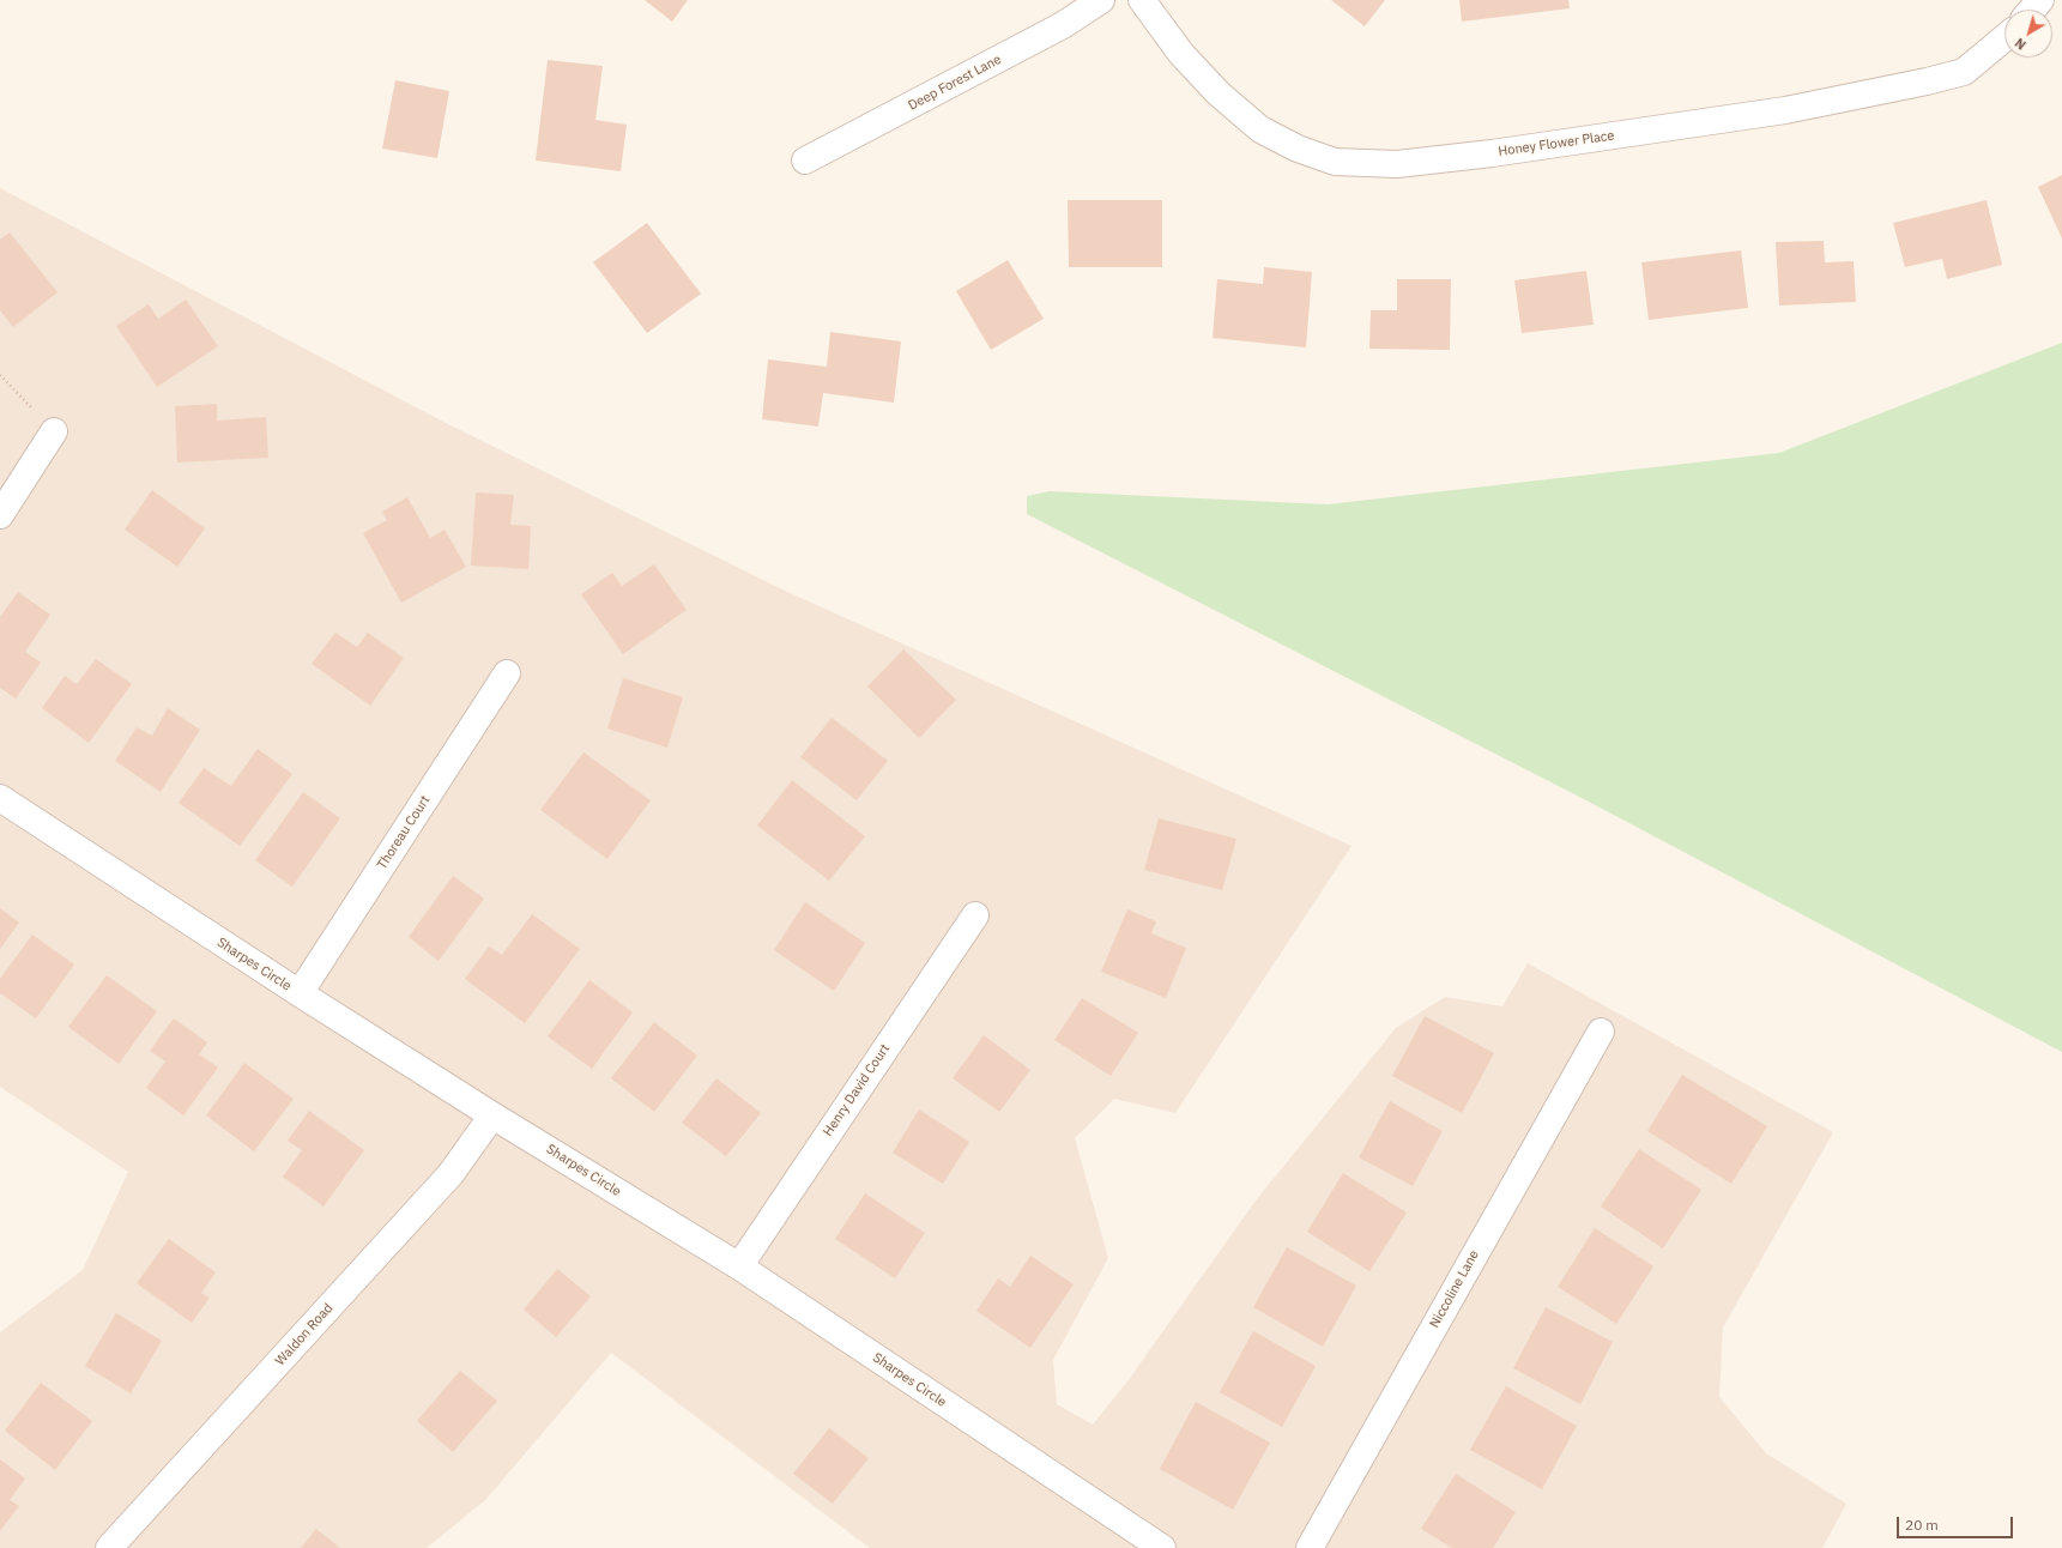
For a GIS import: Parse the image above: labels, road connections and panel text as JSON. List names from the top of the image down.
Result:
{
  "streets": {
    "street": [
      "Deep Forest Lane",
      "Honey Flower Place",
      "Thoreau Court",
      "Sharpes Circle",
      "Henry David Court",
      "Niccoline Lane",
      "Waldon Road"
    ]
  },
  "crossings": [
    ["Thoreau Court", "Sharpes Circle"],
    ["Sharpes Circle", "Henry David Court"],
    ["Sharpes Circle", "Waldon Road"]
  ],
  "scale_bar": "20 m",
  "north": "bottom left"
}
